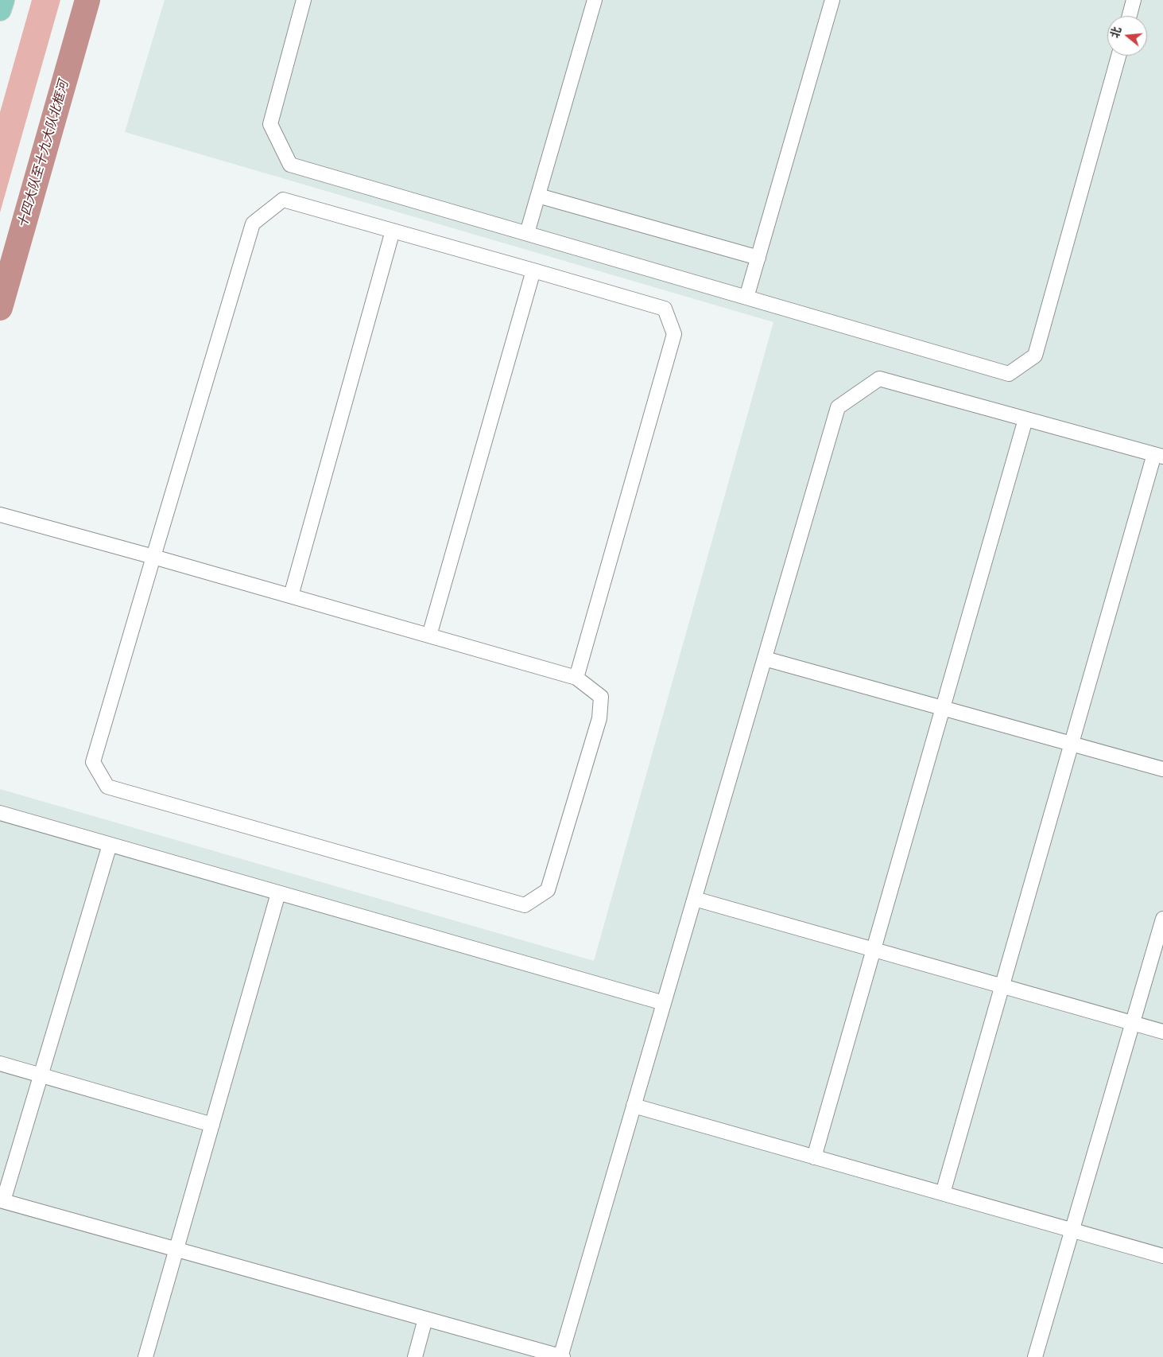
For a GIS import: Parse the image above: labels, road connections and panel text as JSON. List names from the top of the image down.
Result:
{
  "water": ["十四大队至十九大队北框河"],
  "north": "left"
}
